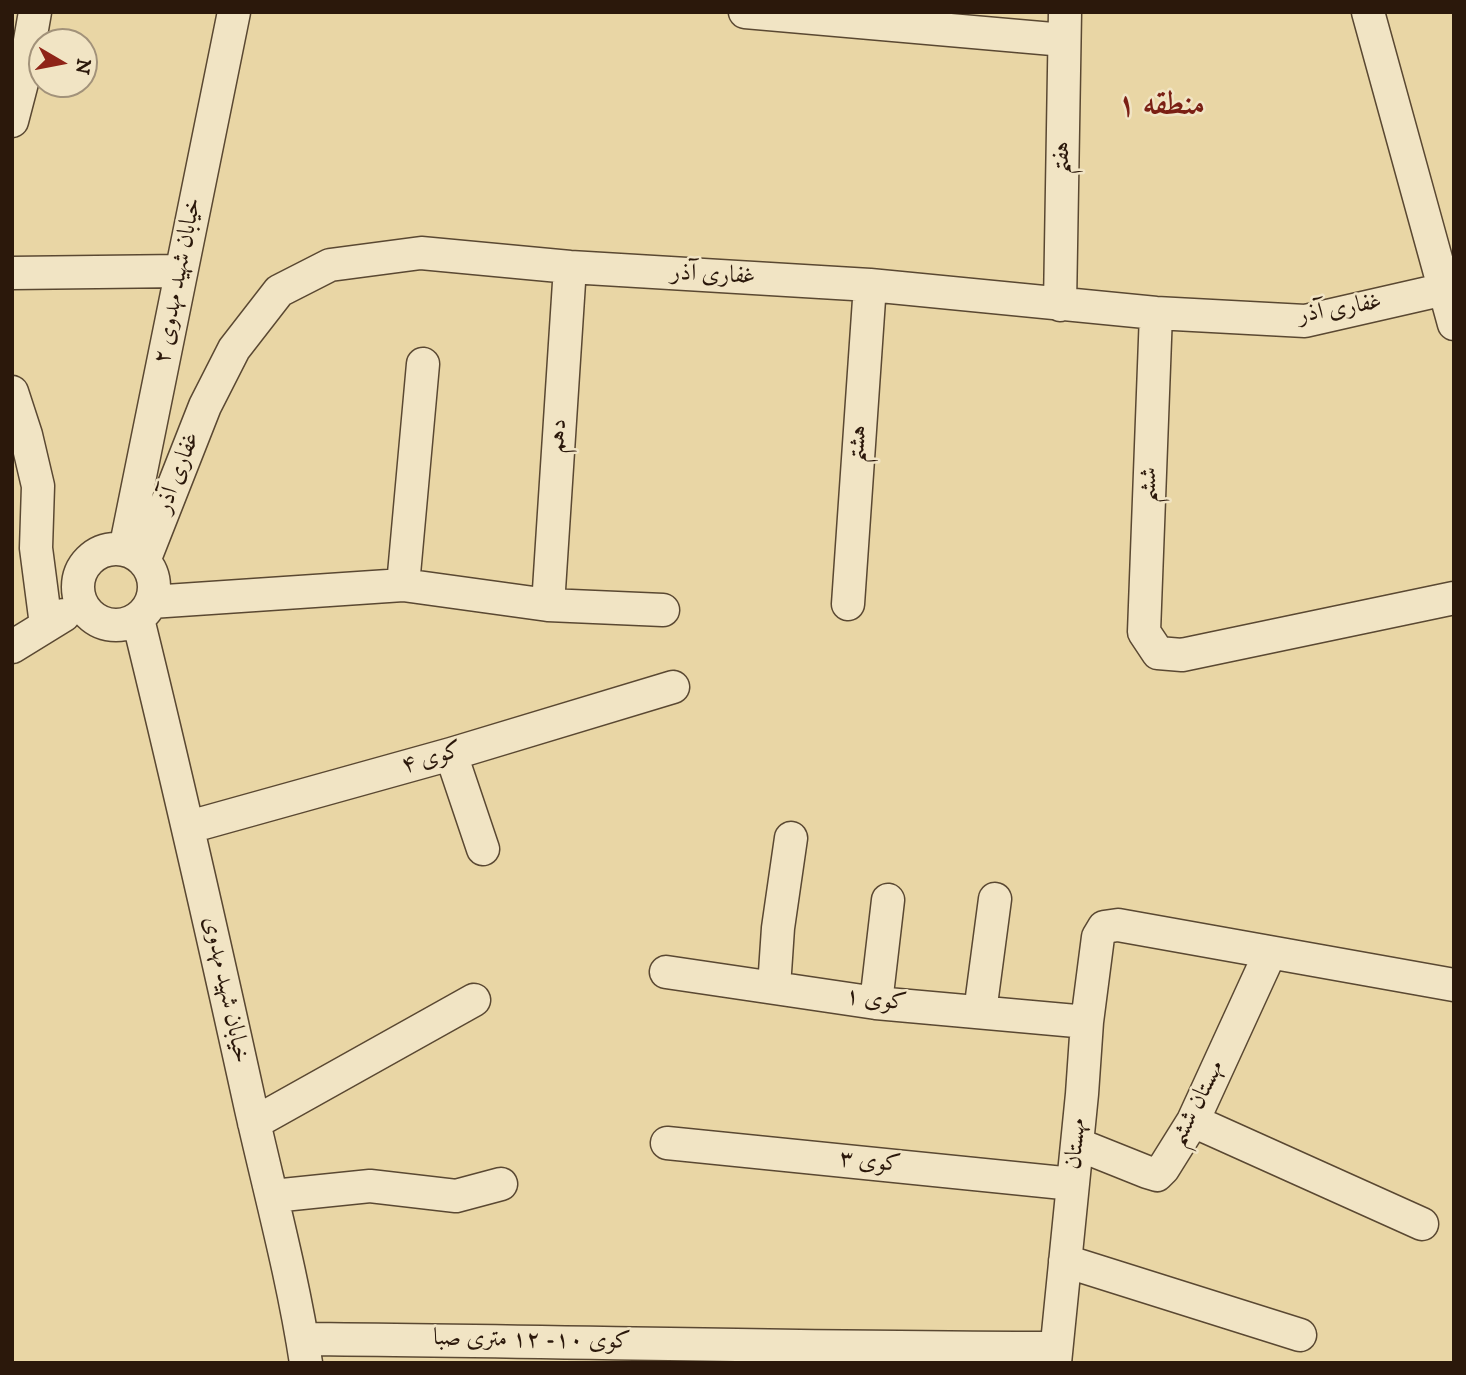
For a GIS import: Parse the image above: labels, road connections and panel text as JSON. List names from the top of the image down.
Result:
{
  "streets": {
    "street": [
      "هفتم",
      "غفاری آذر",
      "خیابان شهید مهدوی ۲",
      "دهم",
      "هشتم",
      "ششم",
      "کوی ۴",
      "خیابان شهید مهدوی",
      "کوی ۱",
      "مهستان ششم",
      "مهستان",
      "کوی ۳",
      "کوی ۱۰- ۱۲ متری صبا"
    ]
  },
  "crossings": [
    ["هفتم", "غفاری آذر"],
    ["غفاری آذر", "خیابان شهید مهدوی ۲"],
    ["غفاری آذر", "دهم"],
    ["غفاری آذر", "هشتم"],
    ["غفاری آذر", "ششم"],
    ["غفاری آذر", "خیابان شهید مهدوی"],
    ["خیابان شهید مهدوی ۲", "خیابان شهید مهدوی"],
    ["کوی ۴", "خیابان شهید مهدوی"],
    ["خیابان شهید مهدوی", "کوی ۱۰- ۱۲ متری صبا"],
    ["کوی ۱", "مهستان"],
    ["مهستان ششم", "مهستان"],
    ["مهستان", "کوی ۳"],
    ["مهستان", "کوی ۱۰- ۱۲ متری صبا"]
  ],
  "districts": ["منطقه ۱"],
  "north": "right"
}
